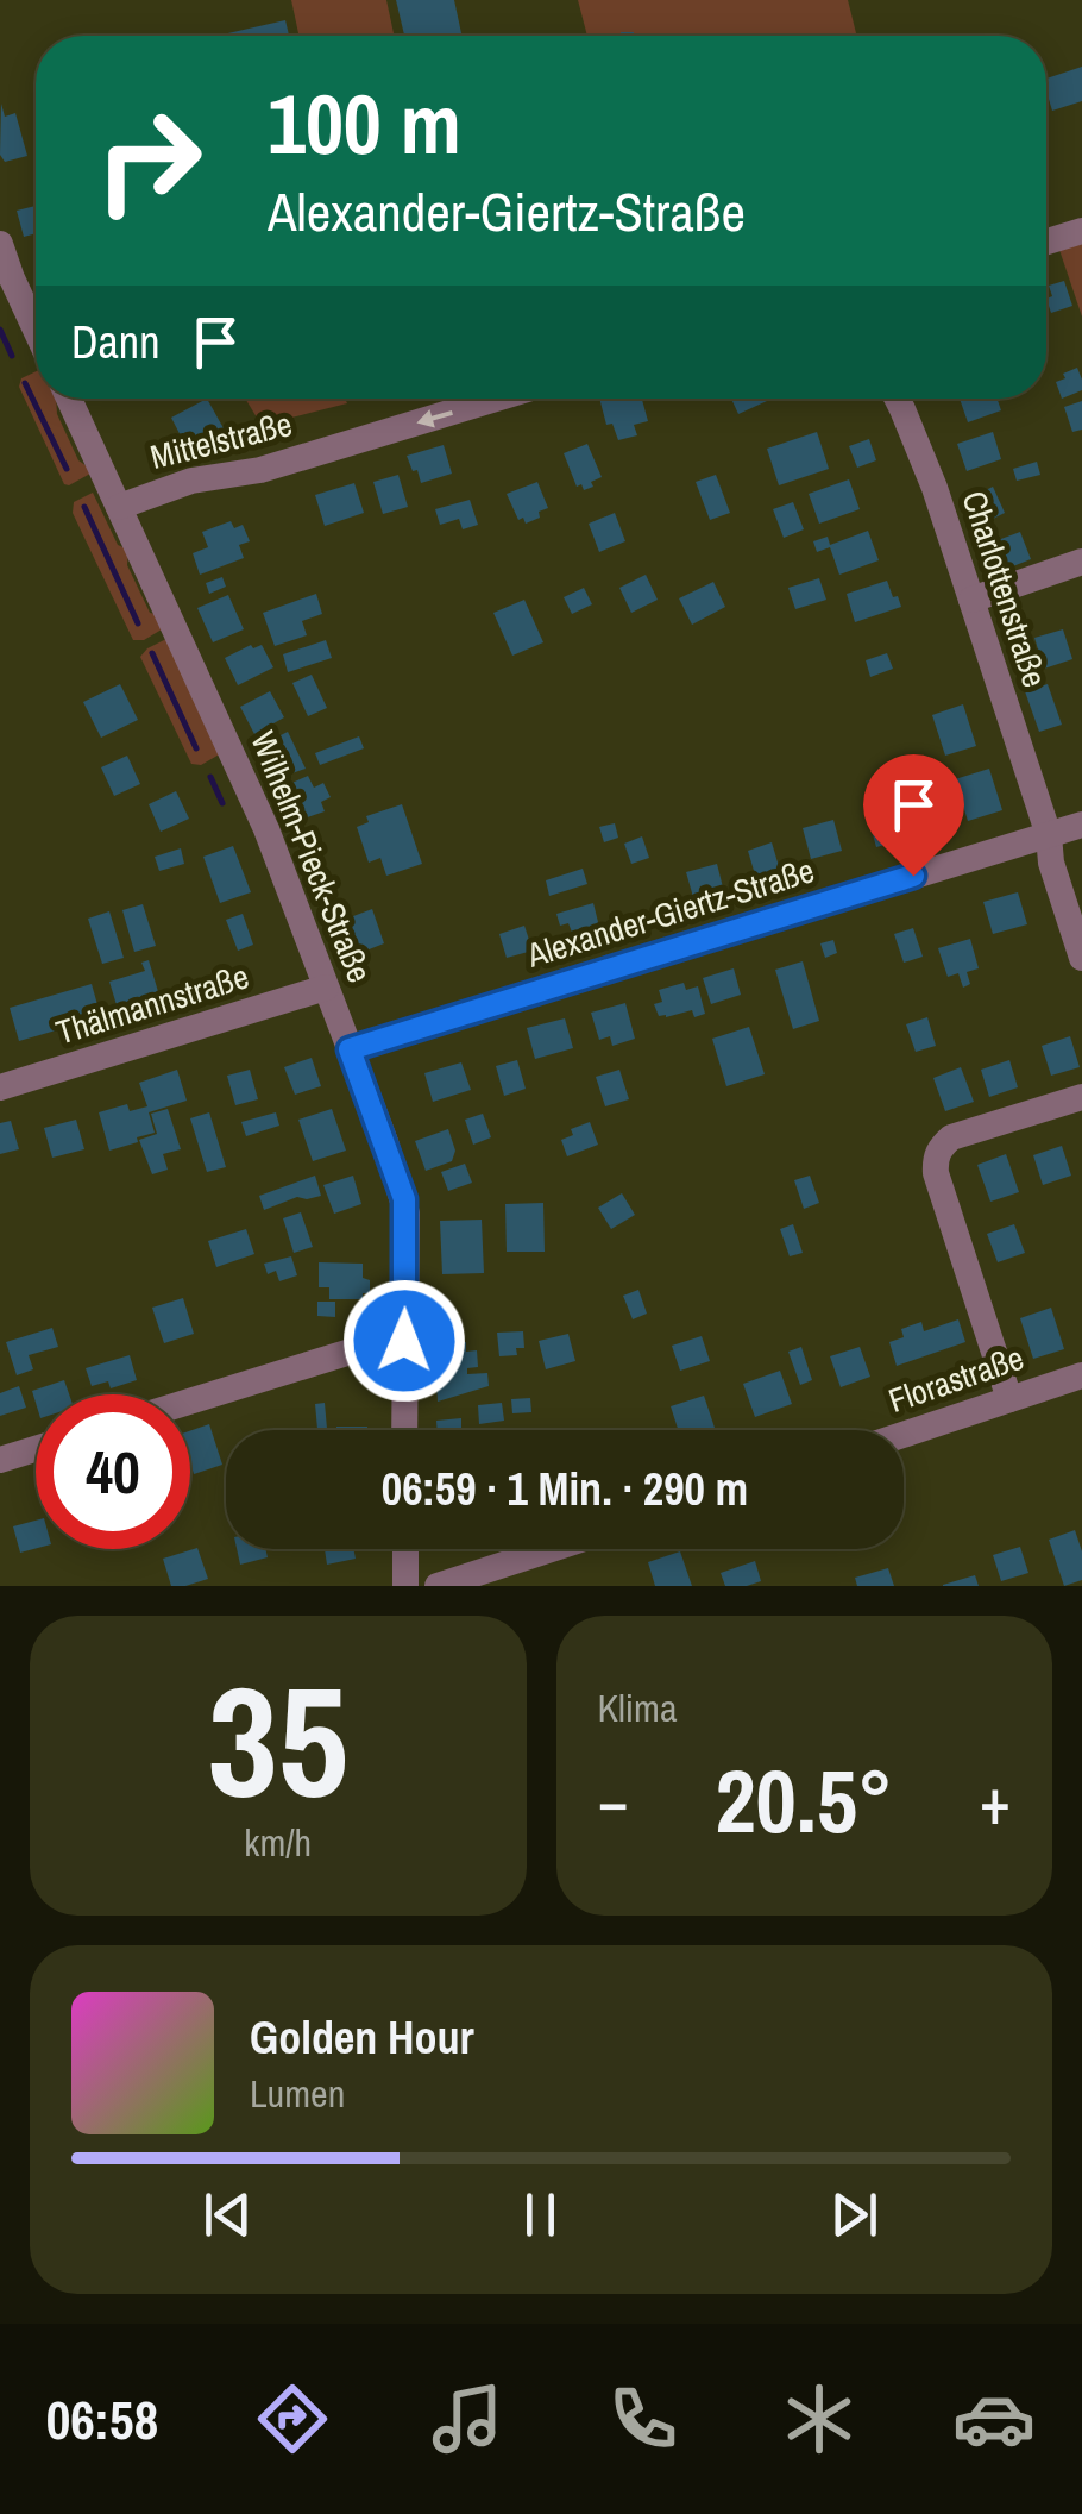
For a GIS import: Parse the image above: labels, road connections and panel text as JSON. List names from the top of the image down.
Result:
{
  "streets": {
    "street": [
      "Mittelstraße",
      "Charlottenstraße",
      "Wilhelm-Pieck-Straße",
      "Alexander-Giertz-Straße",
      "Thälmannstraße",
      "Florastraße"
    ]
  },
  "crossings": [
    ["Mittelstraße", "Wilhelm-Pieck-Straße"],
    ["Charlottenstraße", "Alexander-Giertz-Straße"],
    ["Wilhelm-Pieck-Straße", "Alexander-Giertz-Straße"],
    ["Wilhelm-Pieck-Straße", "Thälmannstraße"]
  ],
  "one_way": ["Mittelstraße"],
  "page": {
    "turn": ["100 m", "Alexander-Giertz-Straße"],
    "then": "Dann",
    "limit": "40",
    "trip": "06:59 · 1 Min. · 290 m",
    "tile": [
      ["35", "km/h"],
      "Klima"
    ],
    "heat": ["−", "20.5°", "+"],
    "song": ["Golden Hour", "Lumen"],
    "tabs": "06:58"
  }
}
